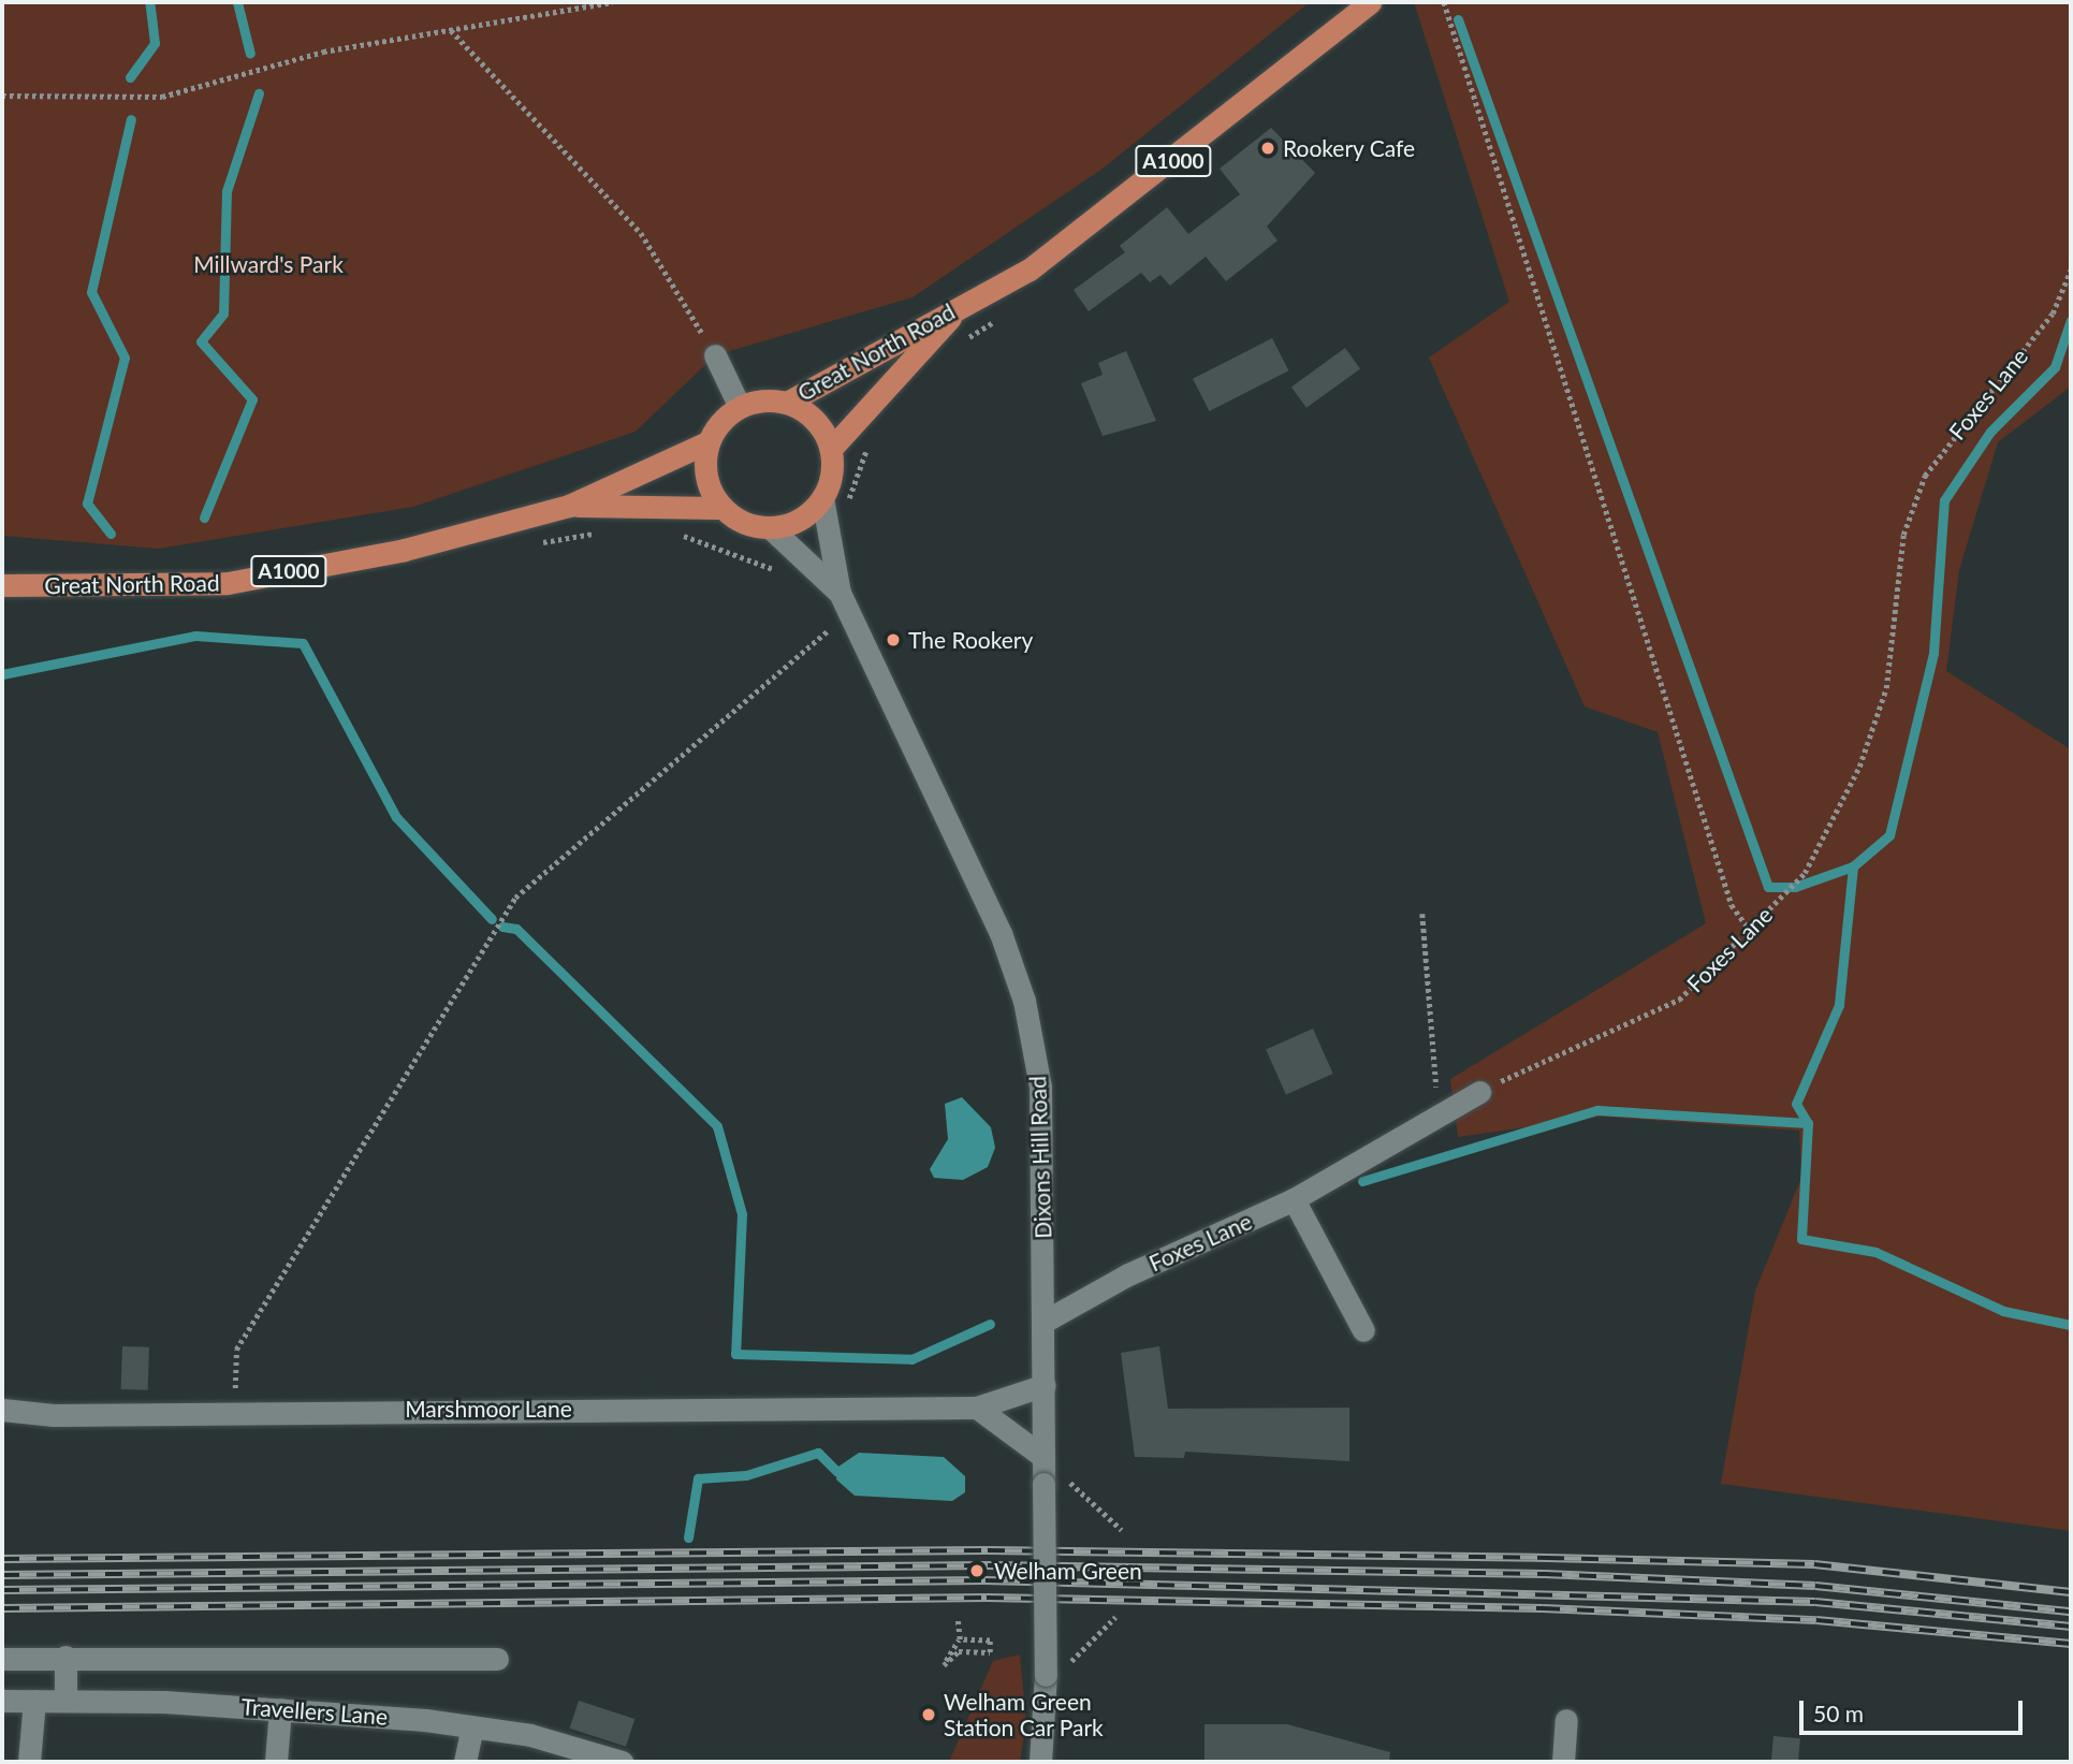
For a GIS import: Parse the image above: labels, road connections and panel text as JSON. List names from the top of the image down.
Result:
{
  "streets": {
    "main road": ["A1000", "Great North Road"],
    "street": [
      "Foxes Lane",
      "Dixons Hill Road",
      "Marshmoor Lane",
      "Travellers Lane"
    ]
  },
  "crossings": [
    ["Great North Road", "Dixons Hill Road"],
    ["Foxes Lane", "Dixons Hill Road"],
    ["Dixons Hill Road", "Marshmoor Lane"]
  ],
  "parks": ["Millward's Park"],
  "places": [
    "Rookery Cafe",
    "The Rookery",
    "Welham Green",
    "Welham Green Station Car Park"
  ],
  "scale_bar": "50 m"
}
